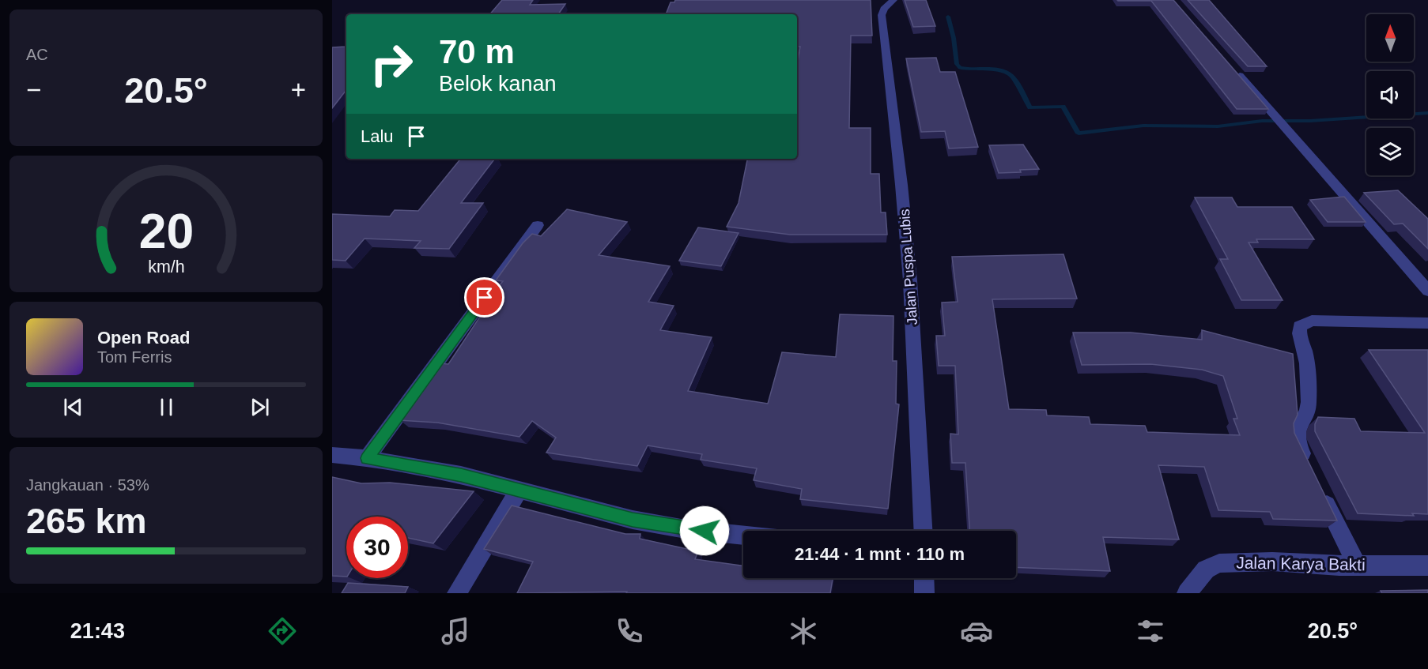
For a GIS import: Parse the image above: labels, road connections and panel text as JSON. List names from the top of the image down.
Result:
{
  "streets": {
    "street": ["Jalan Puspa Lubis", "Jalan Karya Bakti"]
  },
  "north": "top",
  "page": {
    "tile": [
      "AC",
      ["Jangkauan · 53%", "265 km"]
    ],
    "turn": ["70 m", "Belok kanan"],
    "heat": ["−", "20.5°", "+"],
    "then": "Lalu",
    "song": ["Open Road", "Tom Ferris"],
    "limit": "30",
    "trip": "21:44 · 1 mnt · 110 m",
    "tabs": ["21:43", "20.5°"],
    "gauge": ["20", "km/h"]
  }
}
